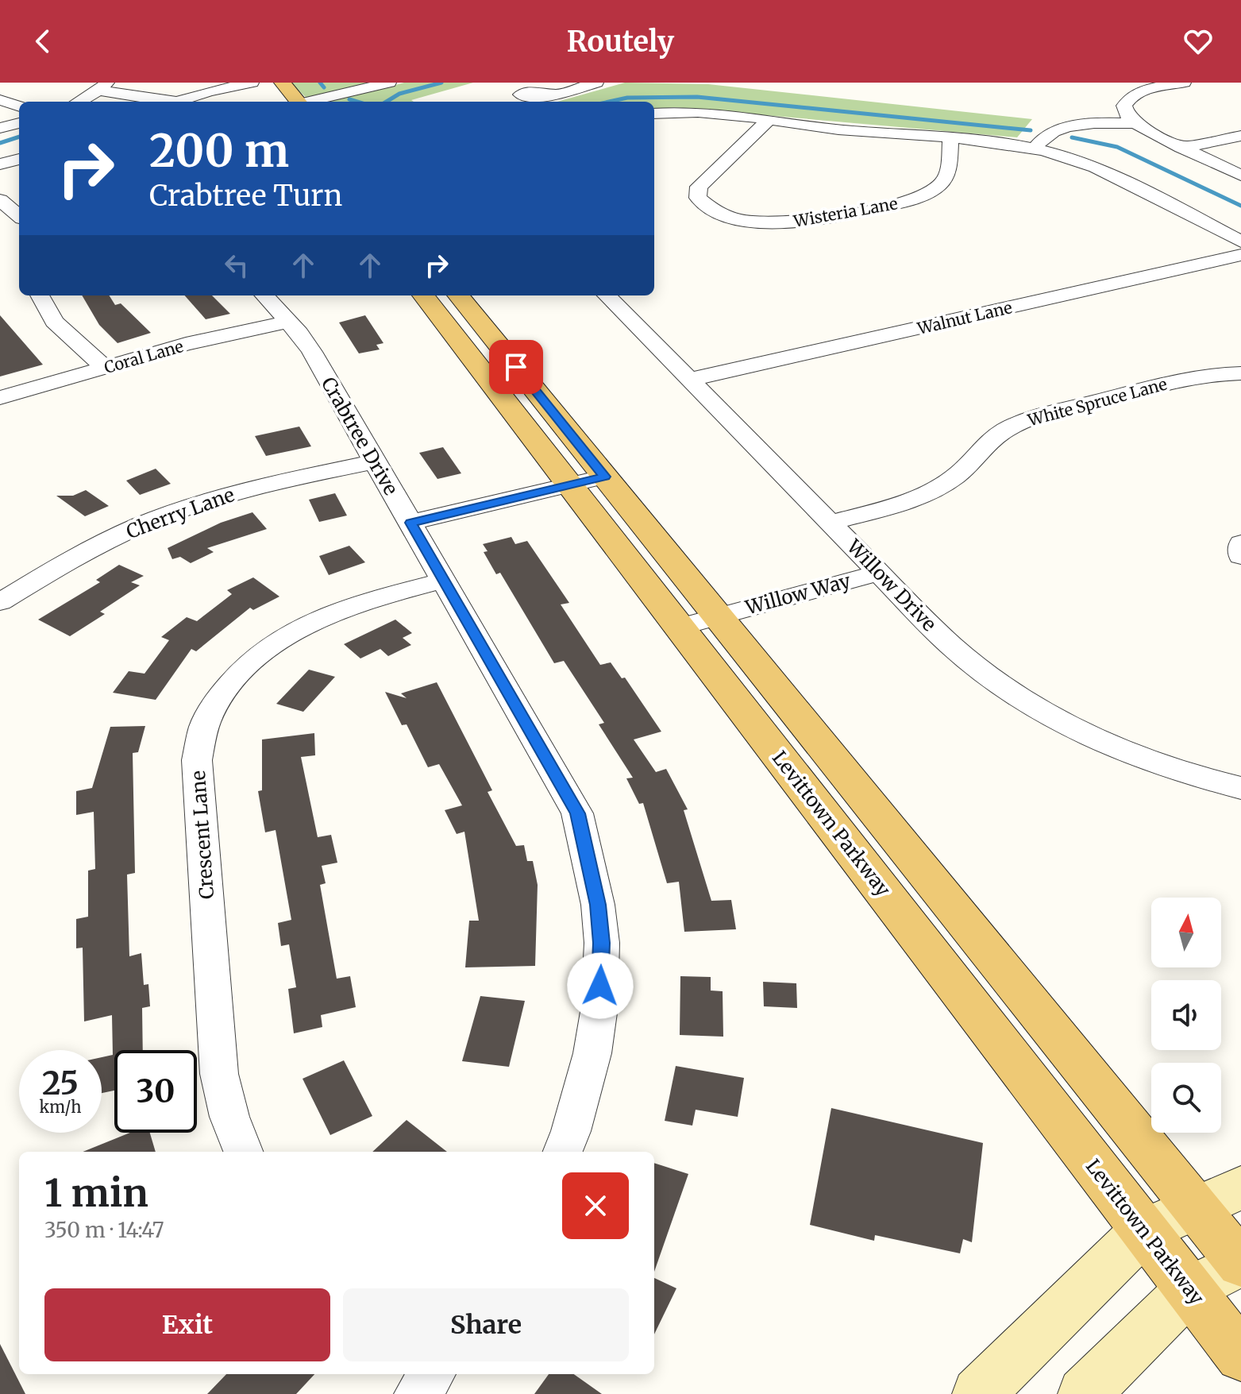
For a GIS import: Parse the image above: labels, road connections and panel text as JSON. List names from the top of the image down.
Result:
{
  "streets": {
    "main road": ["Levittown Parkway"],
    "street": [
      "Wisteria Lane",
      "Walnut Lane",
      "Coral Lane",
      "White Spruce Lane",
      "Crabtree Drive",
      "Cherry Lane",
      "Willow Drive",
      "Willow Way",
      "Crescent Lane"
    ]
  },
  "crossings": [
    ["Walnut Lane", "Willow Drive"],
    ["Coral Lane", "Crabtree Drive"],
    ["White Spruce Lane", "Willow Drive"],
    ["Crabtree Drive", "Cherry Lane"],
    ["Crabtree Drive", "Crescent Lane"],
    ["Willow Drive", "Willow Way"],
    ["Willow Way", "Levittown Parkway"]
  ],
  "north": "top",
  "page": {
    "header": "Routely",
    "turn": ["200 m", "Crabtree Turn"],
    "speed": "25 km/h",
    "limit": "30",
    "heading": ["1 min", "350 m · 14:47"],
    "buttons": ["Exit", "Share"]
  }
}
